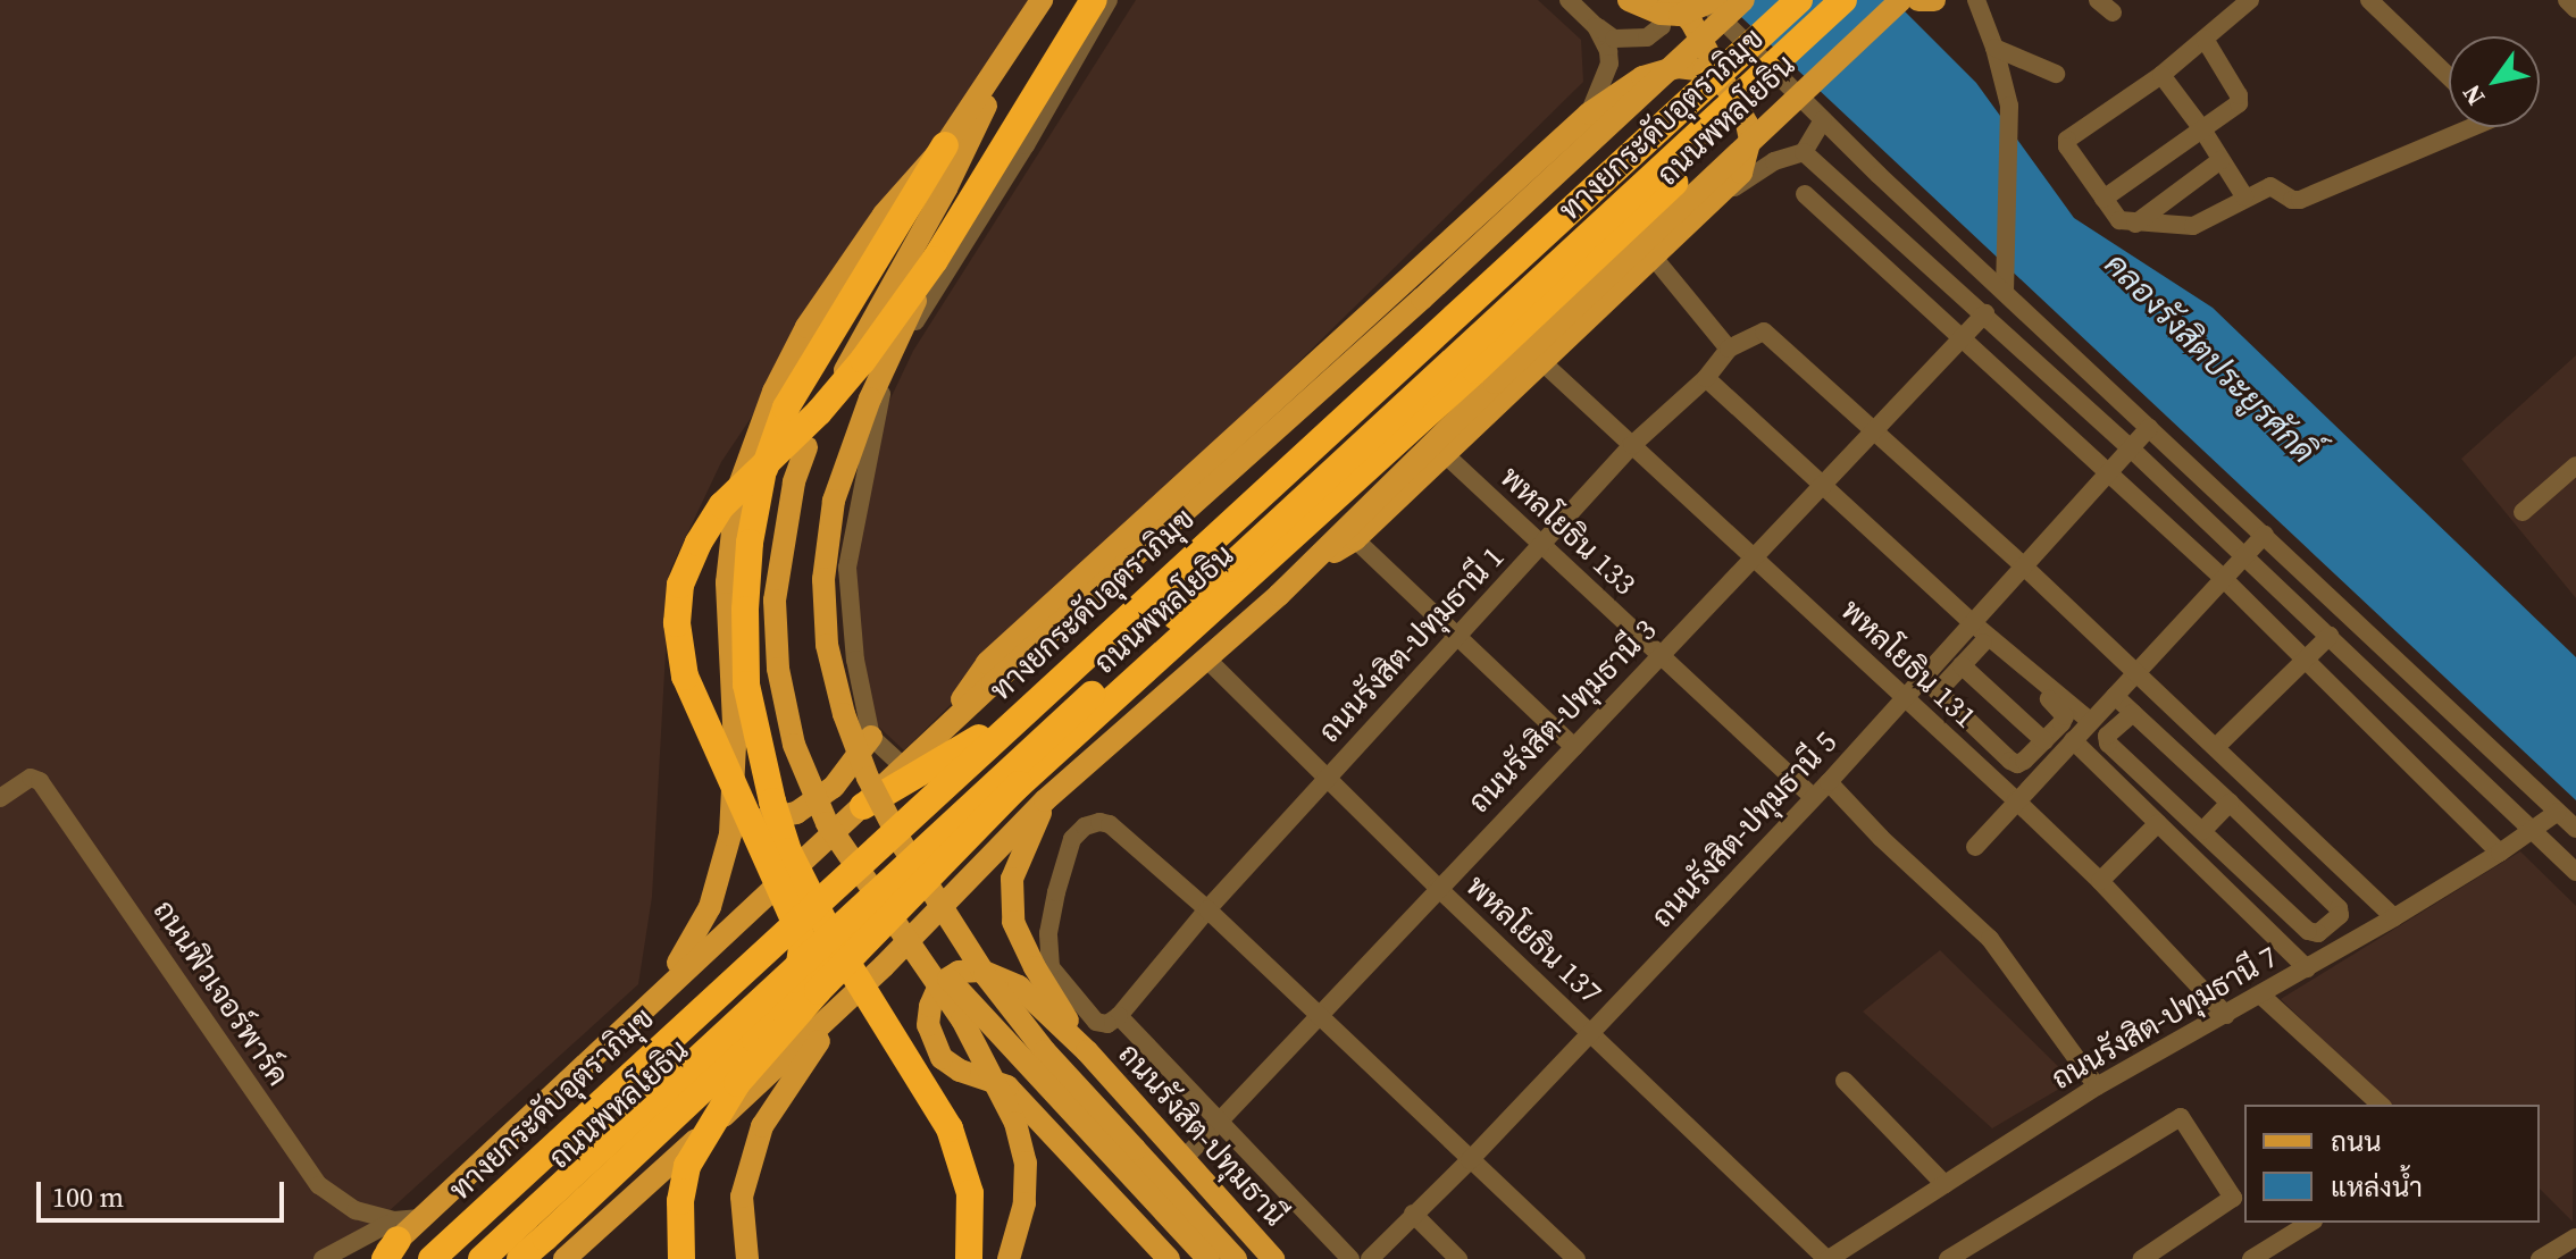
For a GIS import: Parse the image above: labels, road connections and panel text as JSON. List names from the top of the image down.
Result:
{
  "streets": {
    "highway": ["ถนนพหลโยธิน", "ทางยกระดับอุตราภิมุข"],
    "main road": ["ถนนรังสิต-ปทุมธานี"],
    "street": [
      "พหลโยธิน 133",
      "ถนนรังสิต-ปทุมธานี 1",
      "พหลโยธิน 131",
      "ถนนรังสิต-ปทุมธานี 3",
      "ถนนรังสิต-ปทุมธานี 5",
      "พหลโยธิน 137",
      "ถนนฟิวเจอร์พาร์ค",
      "ถนนรังสิต-ปทุมธานี 7"
    ]
  },
  "crossings": [
    ["ถนนพหลโยธิน", "พหลโยธิน 137"],
    ["ถนนพหลโยธิน", "ถนนฟิวเจอร์พาร์ค"],
    ["พหลโยธิน 133", "ถนนรังสิต-ปทุมธานี 1"],
    ["พหลโยธิน 133", "ถนนรังสิต-ปทุมธานี 3"],
    ["พหลโยธิน 133", "ถนนรังสิต-ปทุมธานี 5"],
    ["ถนนรังสิต-ปทุมธานี 1", "พหลโยธิน 131"],
    ["ถนนรังสิต-ปทุมธานี 1", "ถนนรังสิต-ปทุมธานี 3"],
    ["ถนนรังสิต-ปทุมธานี 1", "พหลโยธิน 137"],
    ["พหลโยธิน 131", "ถนนรังสิต-ปทุมธานี 3"],
    ["พหลโยธิน 131", "ถนนรังสิต-ปทุมธานี 5"],
    ["พหลโยธิน 131", "ถนนรังสิต-ปทุมธานี 7"],
    ["ถนนรังสิต-ปทุมธานี 3", "พหลโยธิน 137"],
    ["ถนนรังสิต-ปทุมธานี 3", "ถนนรังสิต-ปทุมธานี"],
    ["ถนนรังสิต-ปทุมธานี 5", "พหลโยธิน 137"],
    ["พหลโยธิน 137", "ถนนรังสิต-ปทุมธานี 7"]
  ],
  "water": ["คลองรังสิตประยูรศักดิ์"],
  "legend": ["ถนน", "แหล่งน้ำ"],
  "scale_bar": "100 m",
  "north": "bottom left"
}
